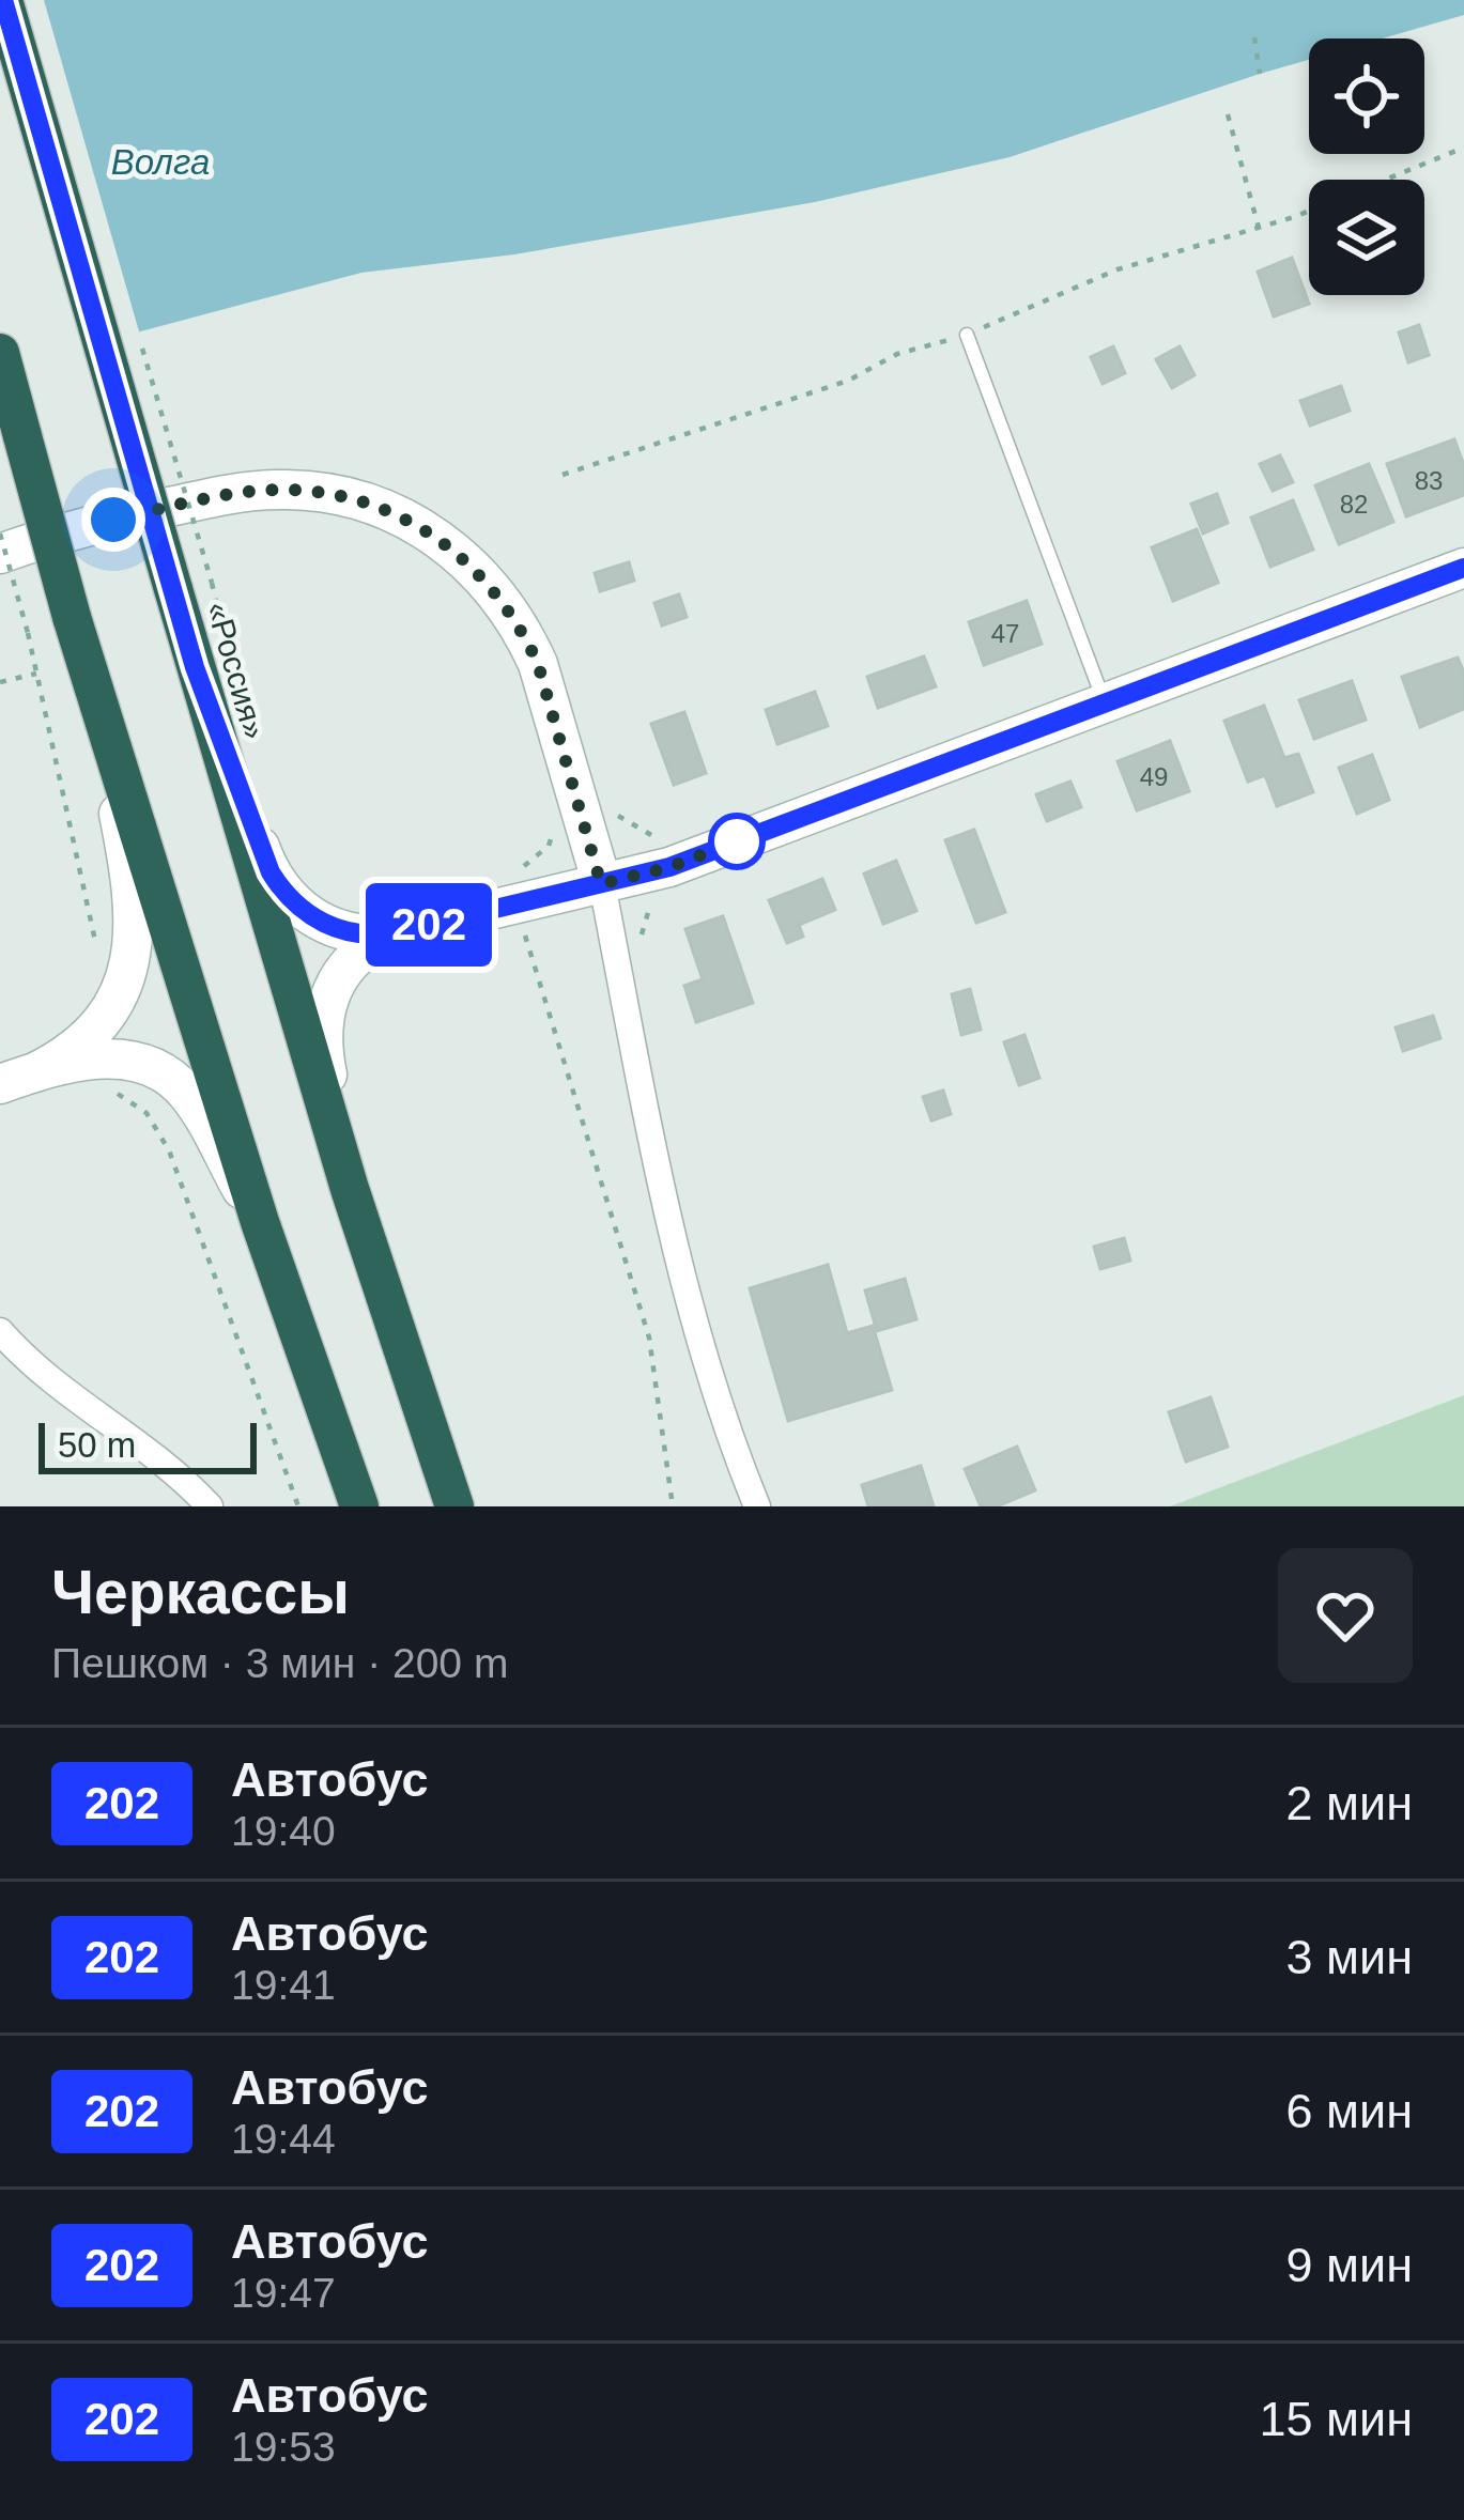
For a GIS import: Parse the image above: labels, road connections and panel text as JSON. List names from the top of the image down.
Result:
{
  "streets": {
    "highway": ["«Россия»"]
  },
  "water": ["Волга"],
  "lines": ["bus line 202"],
  "house_numbers": [
    "83",
    "82",
    "47",
    "49"
  ],
  "scale_bar": "50 m",
  "page": {
    "on_map": "202",
    "scale": "50 m",
    "heading": ["Черкассы", "Пешком · 3 мин · 200 m"],
    "list": [
      {
        "mark": "202",
        "name": "Автобус",
        "note": "19:40",
        "value": "2 мин"
      },
      {
        "mark": "202",
        "name": "Автобус",
        "note": "19:41",
        "value": "3 мин"
      },
      {
        "mark": "202",
        "name": "Автобус",
        "note": "19:44",
        "value": "6 мин"
      },
      {
        "mark": "202",
        "name": "Автобус",
        "note": "19:47",
        "value": "9 мин"
      },
      {
        "mark": "202",
        "name": "Автобус",
        "note": "19:53",
        "value": "15 мин"
      }
    ]
  }
}
